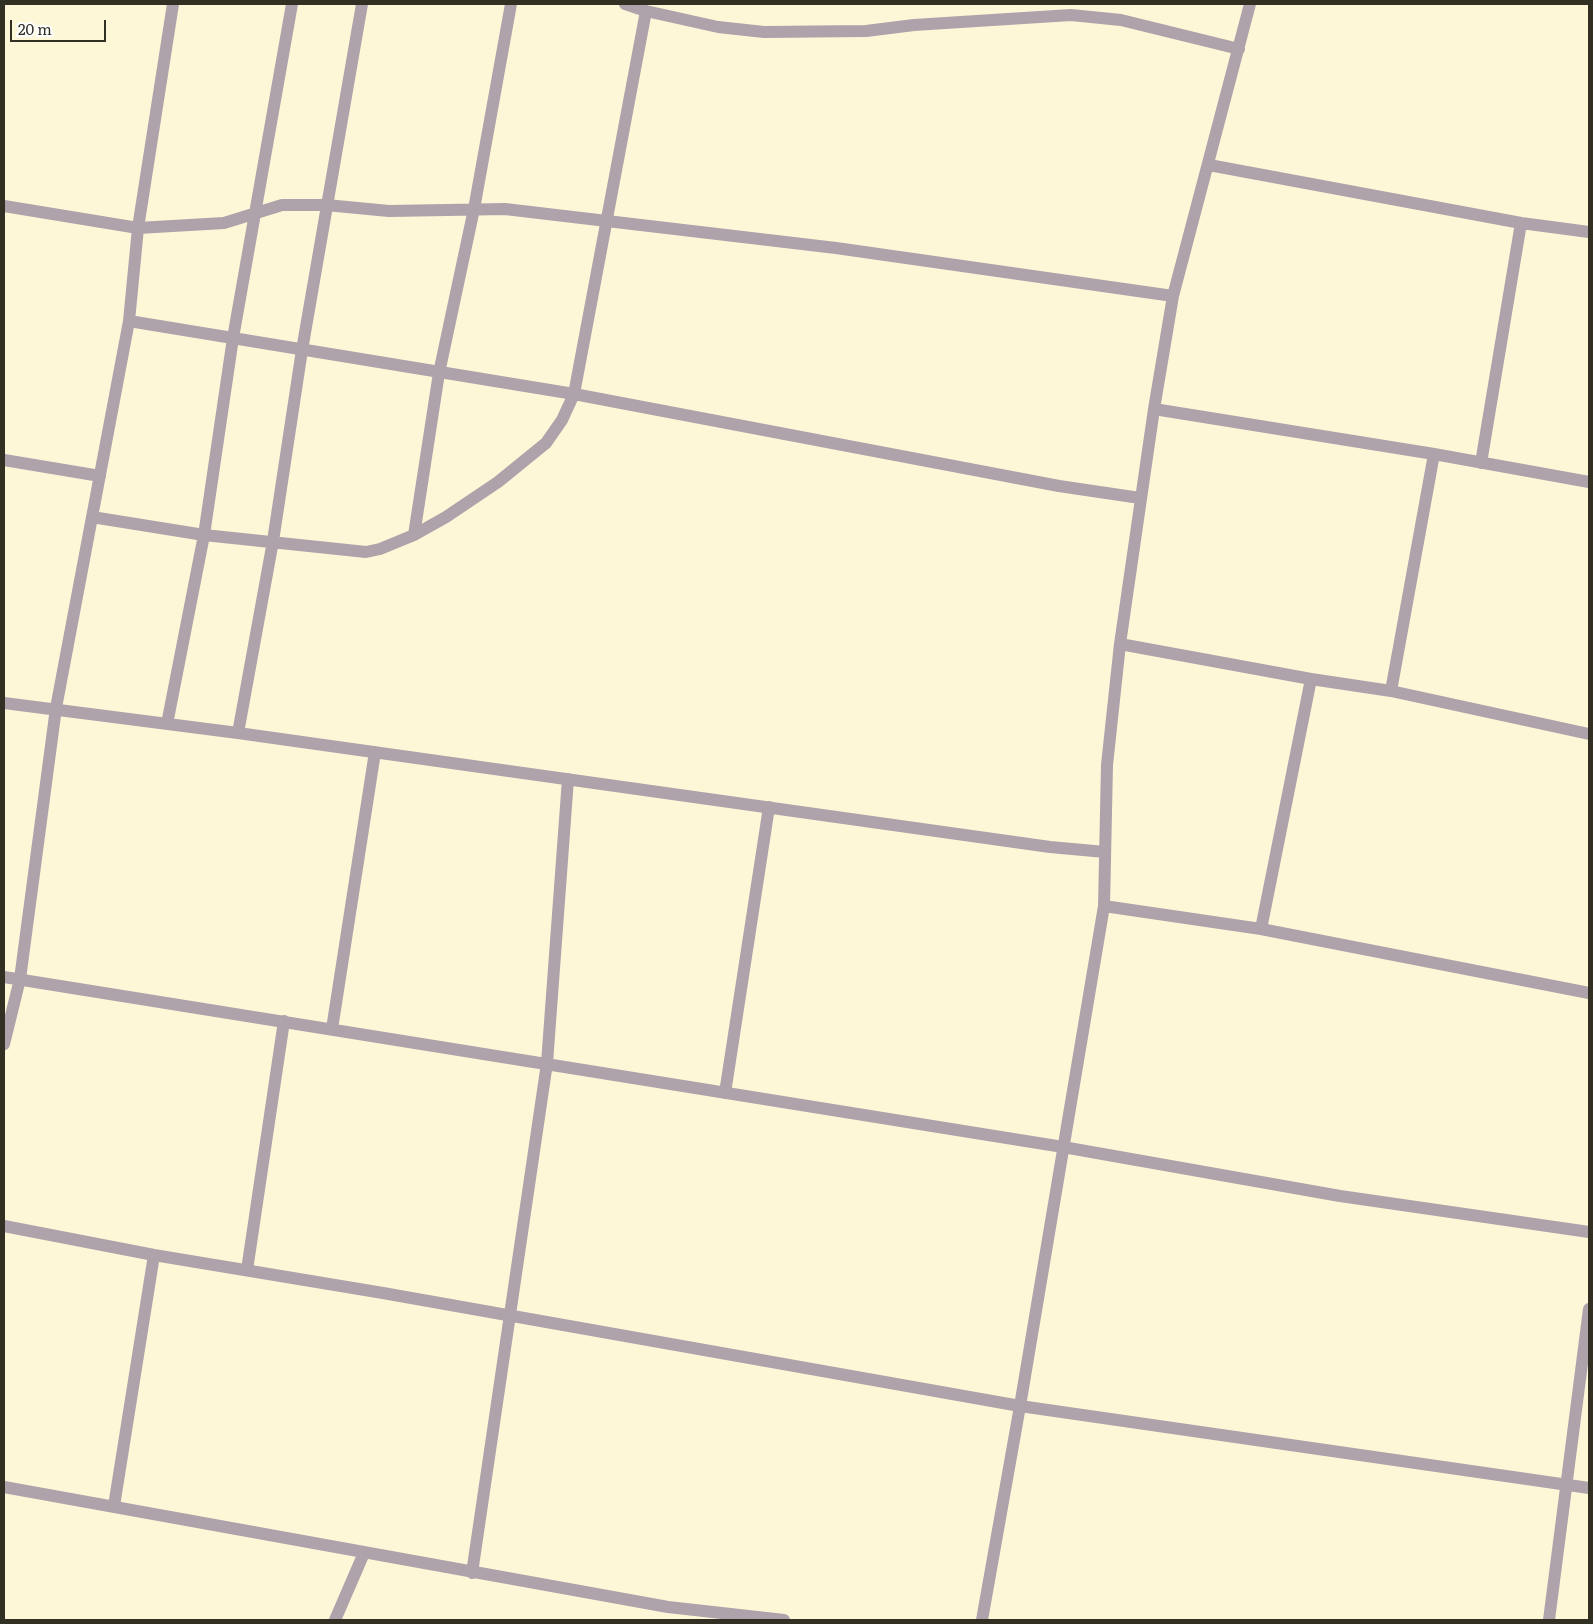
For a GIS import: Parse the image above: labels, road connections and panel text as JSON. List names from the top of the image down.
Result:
{
  "scale_bar": "20 m"
}
